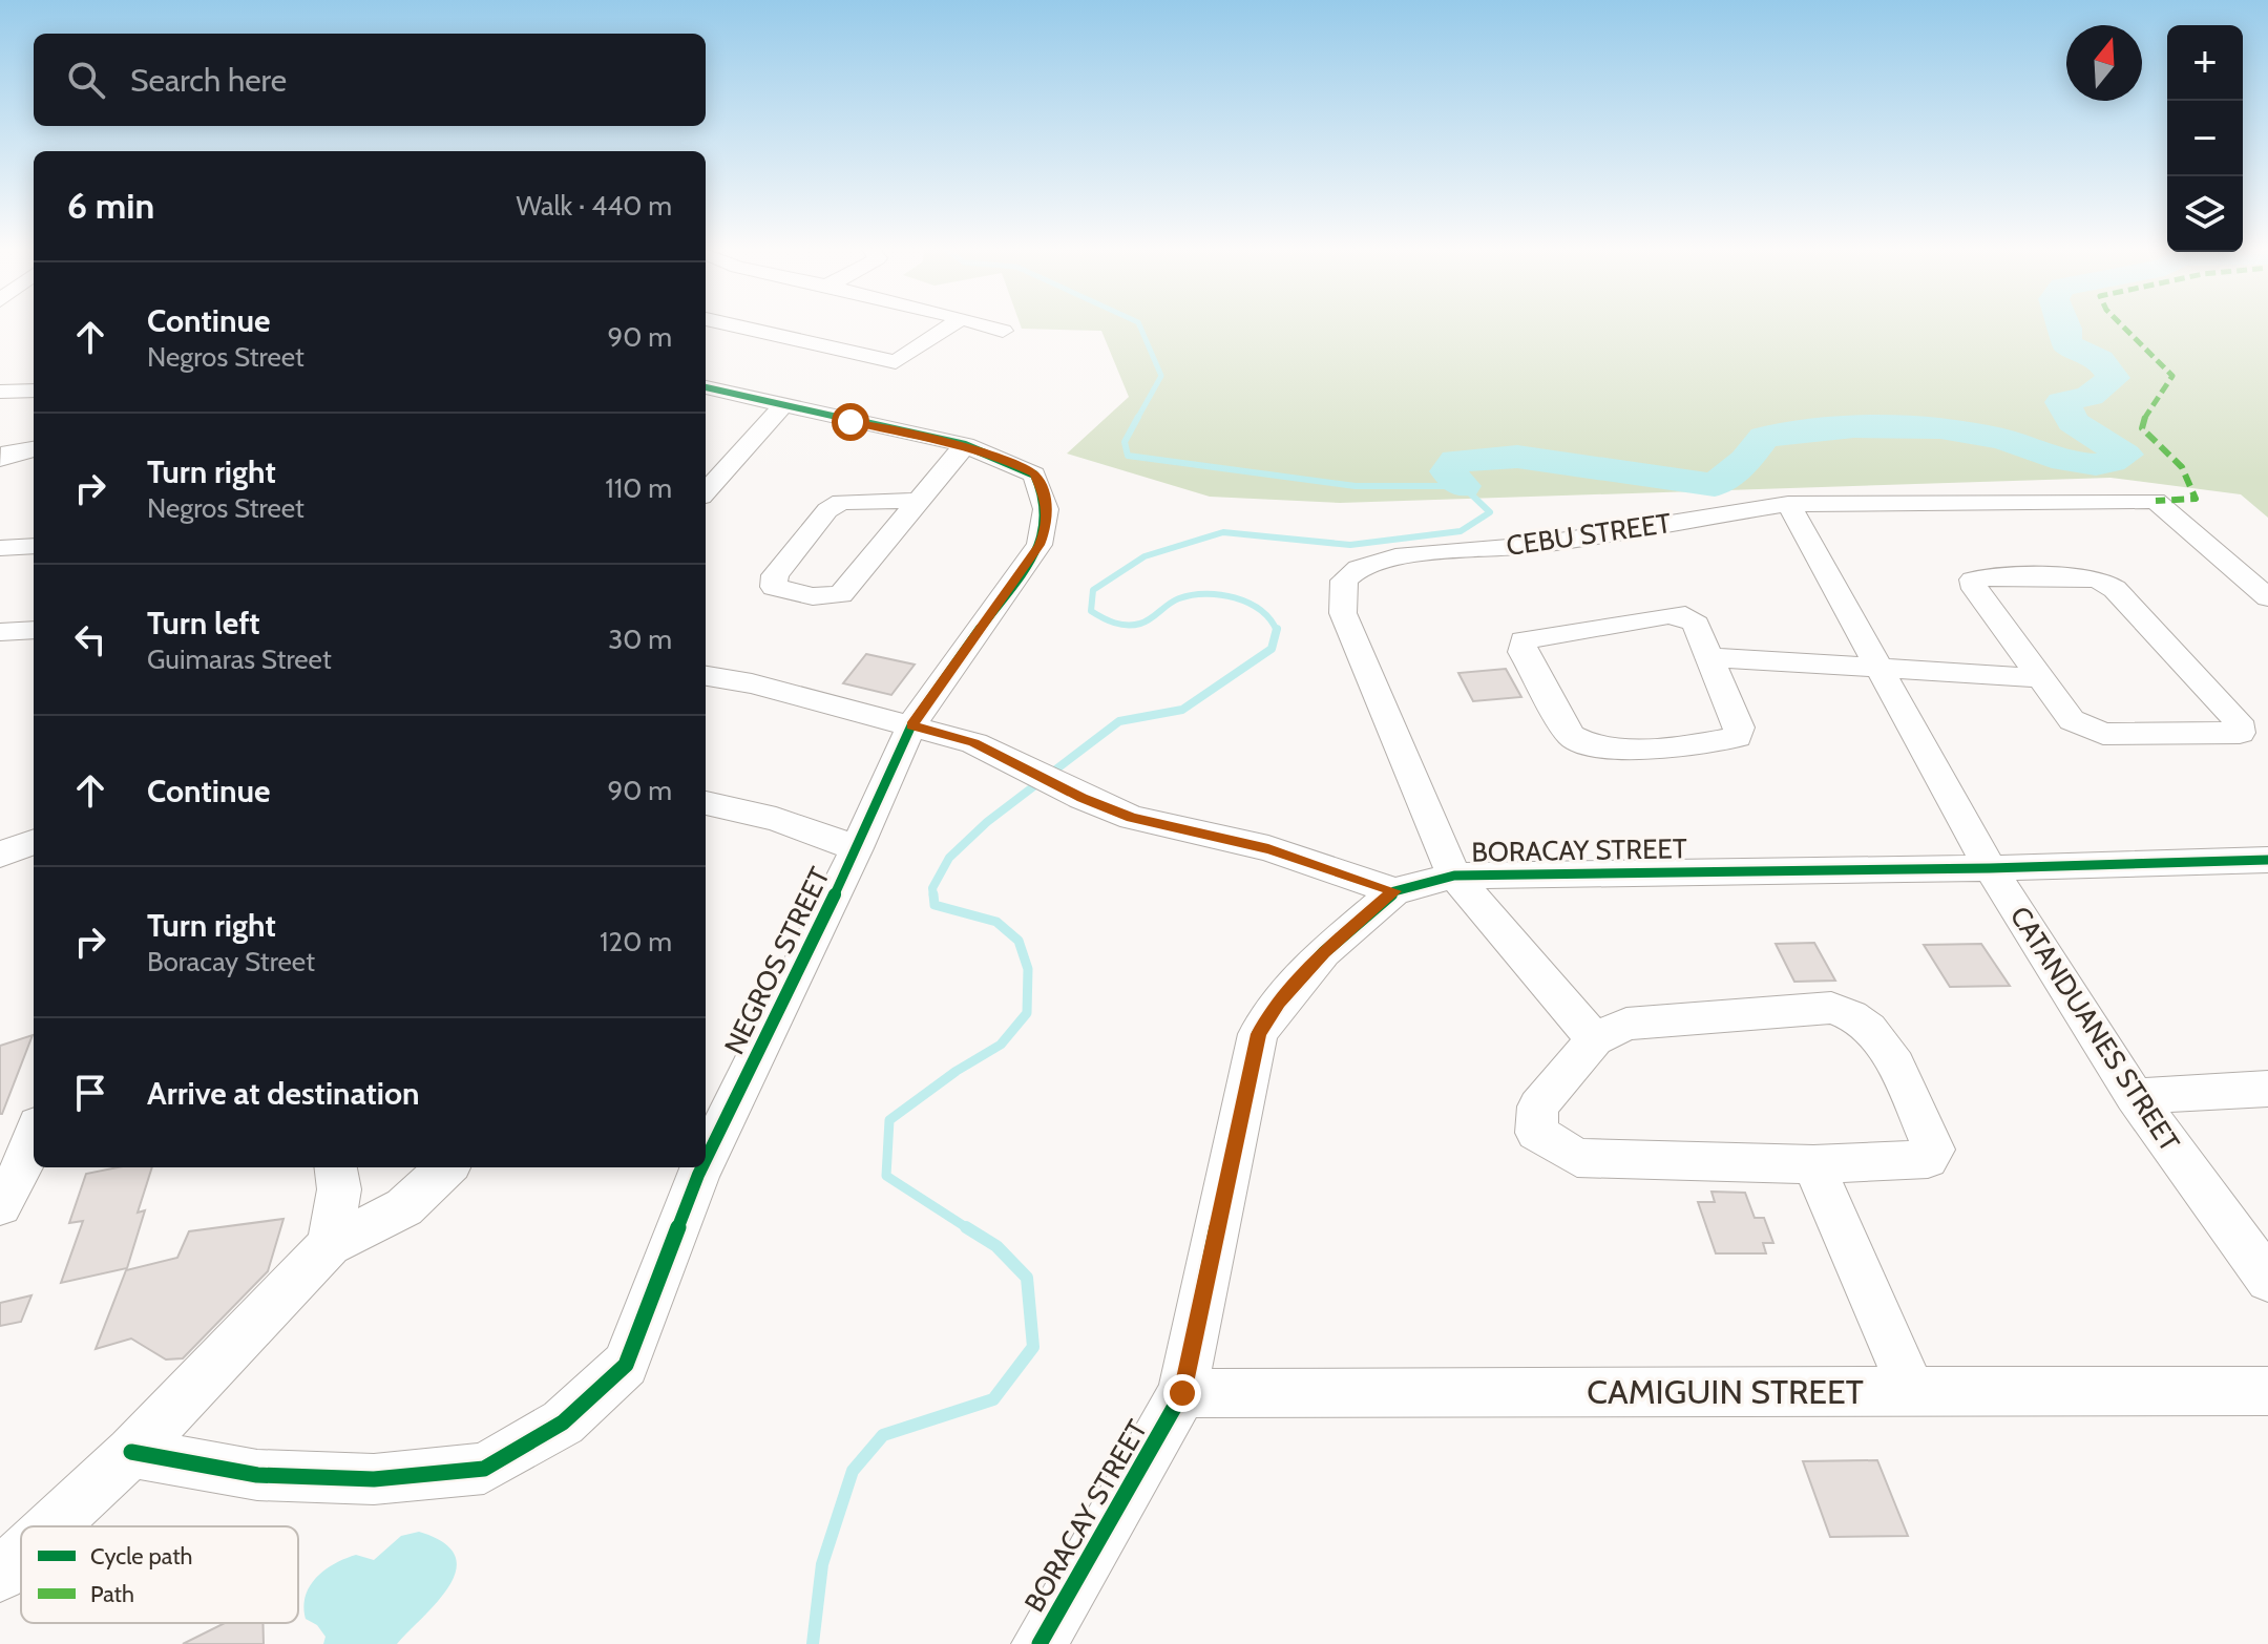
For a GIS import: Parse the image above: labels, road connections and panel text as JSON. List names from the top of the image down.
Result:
{
  "streets": {
    "street": [
      "CEBU STREET",
      "BORACAY STREET",
      "NEGROS STREET",
      "CATANDUANES STREET",
      "CAMIGUIN STREET"
    ]
  },
  "crossings": [
    ["CEBU STREET", "BORACAY STREET"],
    ["CEBU STREET", "CATANDUANES STREET"],
    ["BORACAY STREET", "CATANDUANES STREET"],
    ["BORACAY STREET", "CAMIGUIN STREET"]
  ],
  "legend": ["Cycle path", "Path"],
  "north": "top",
  "page": {
    "map_buttons": ["+", "−"],
    "search": "Search here",
    "heading": ["6 min", "Walk · 440 m"],
    "list": [
      ["Continue", "Negros Street", "90 m"],
      ["Turn right", "Negros Street", "110 m"],
      ["Turn left", "Guimaras Street", "30 m"],
      ["Continue", "90 m"],
      ["Turn right", "Boracay Street", "120 m"],
      "Arrive at destination"
    ]
  }
}
